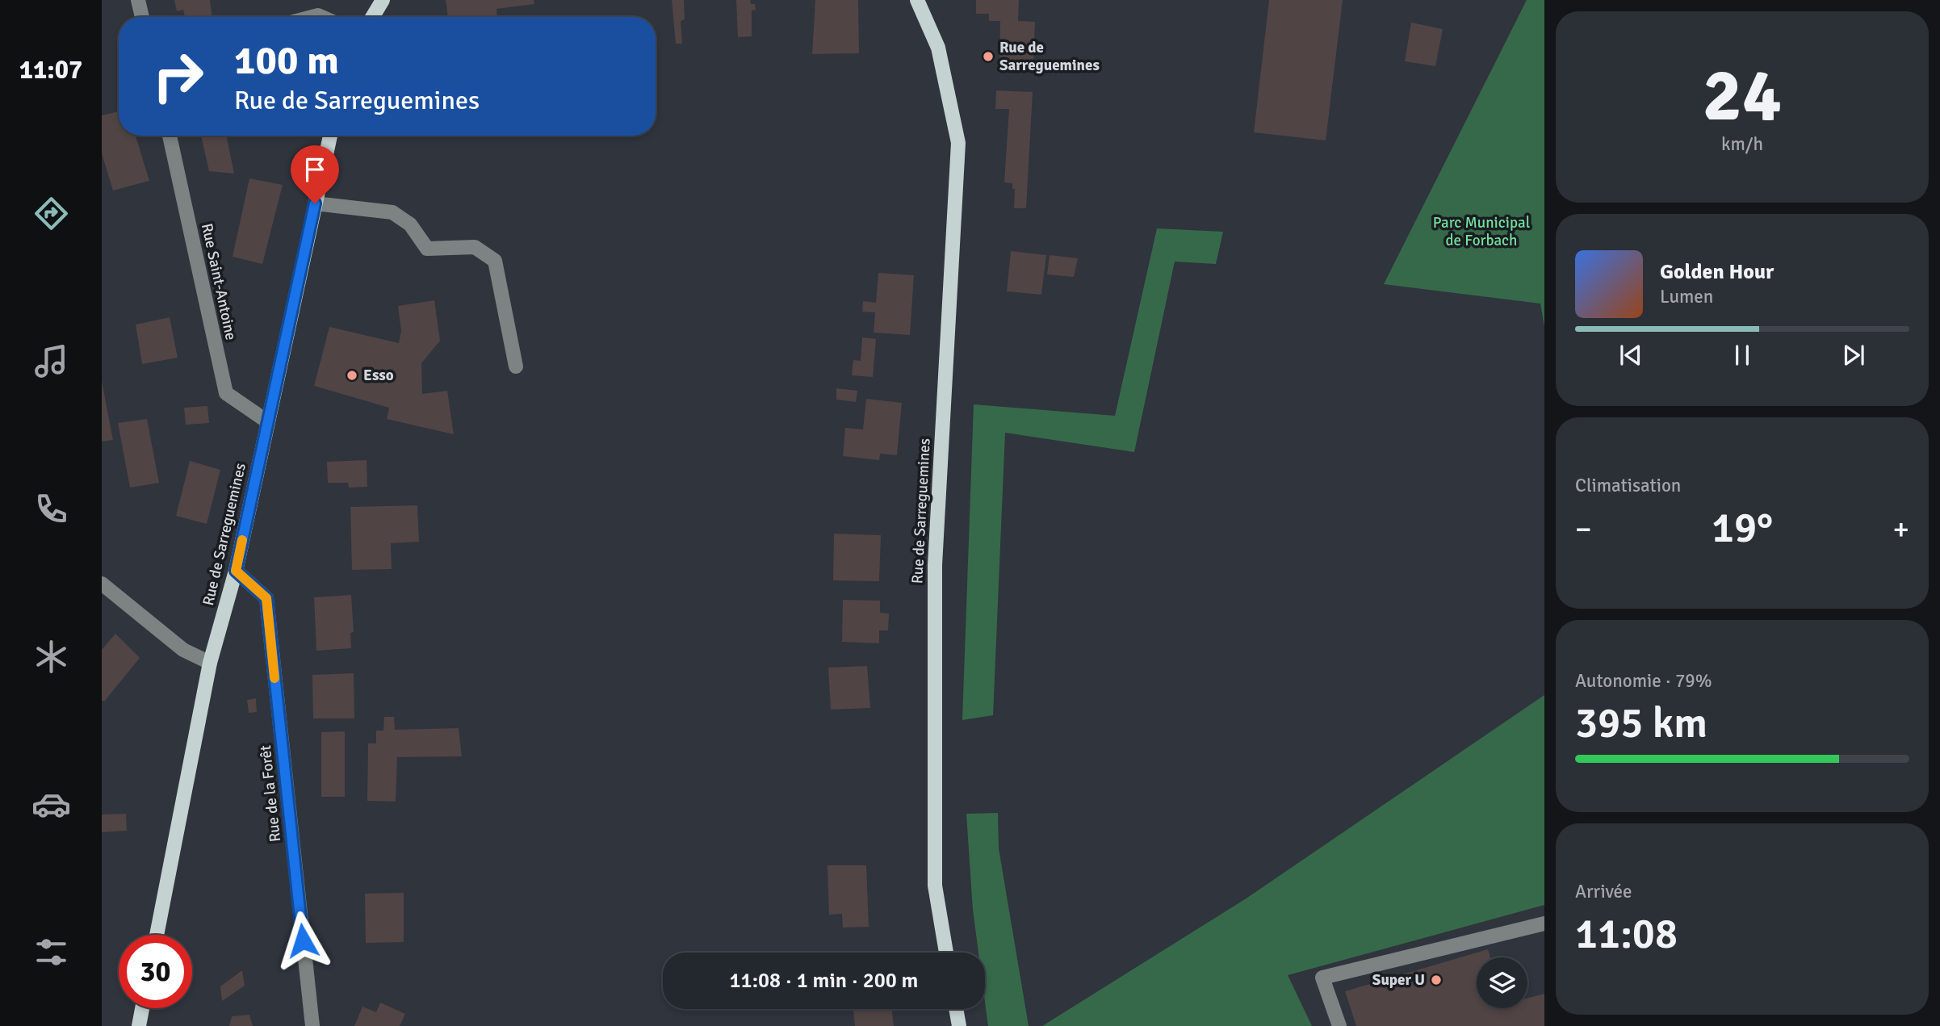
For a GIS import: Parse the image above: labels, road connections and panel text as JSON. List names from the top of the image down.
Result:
{
  "streets": {
    "main road": ["Rue de Sarreguemines"],
    "street": ["Rue Saint-Antoine", "Rue de la Forêt"]
  },
  "crossings": [
    ["Rue Saint-Antoine", "Rue de Sarreguemines"],
    ["Rue de Sarreguemines", "Rue de la Forêt"]
  ],
  "parks": ["Parc Municipal de Forbach"],
  "places": ["Rue de Sarreguemines", "Esso", "Super U"],
  "page": {
    "tabs": "11:07",
    "tile": [
      ["24", "km/h"],
      "Climatisation",
      ["Autonomie · 79%", "395 km"],
      ["Arrivée", "11:08"]
    ],
    "turn": ["100 m", "Rue de Sarreguemines"],
    "song": ["Golden Hour", "Lumen"],
    "heat": ["−", "19°", "+"],
    "limit": "30",
    "trip": "11:08 · 1 min · 200 m"
  }
}
